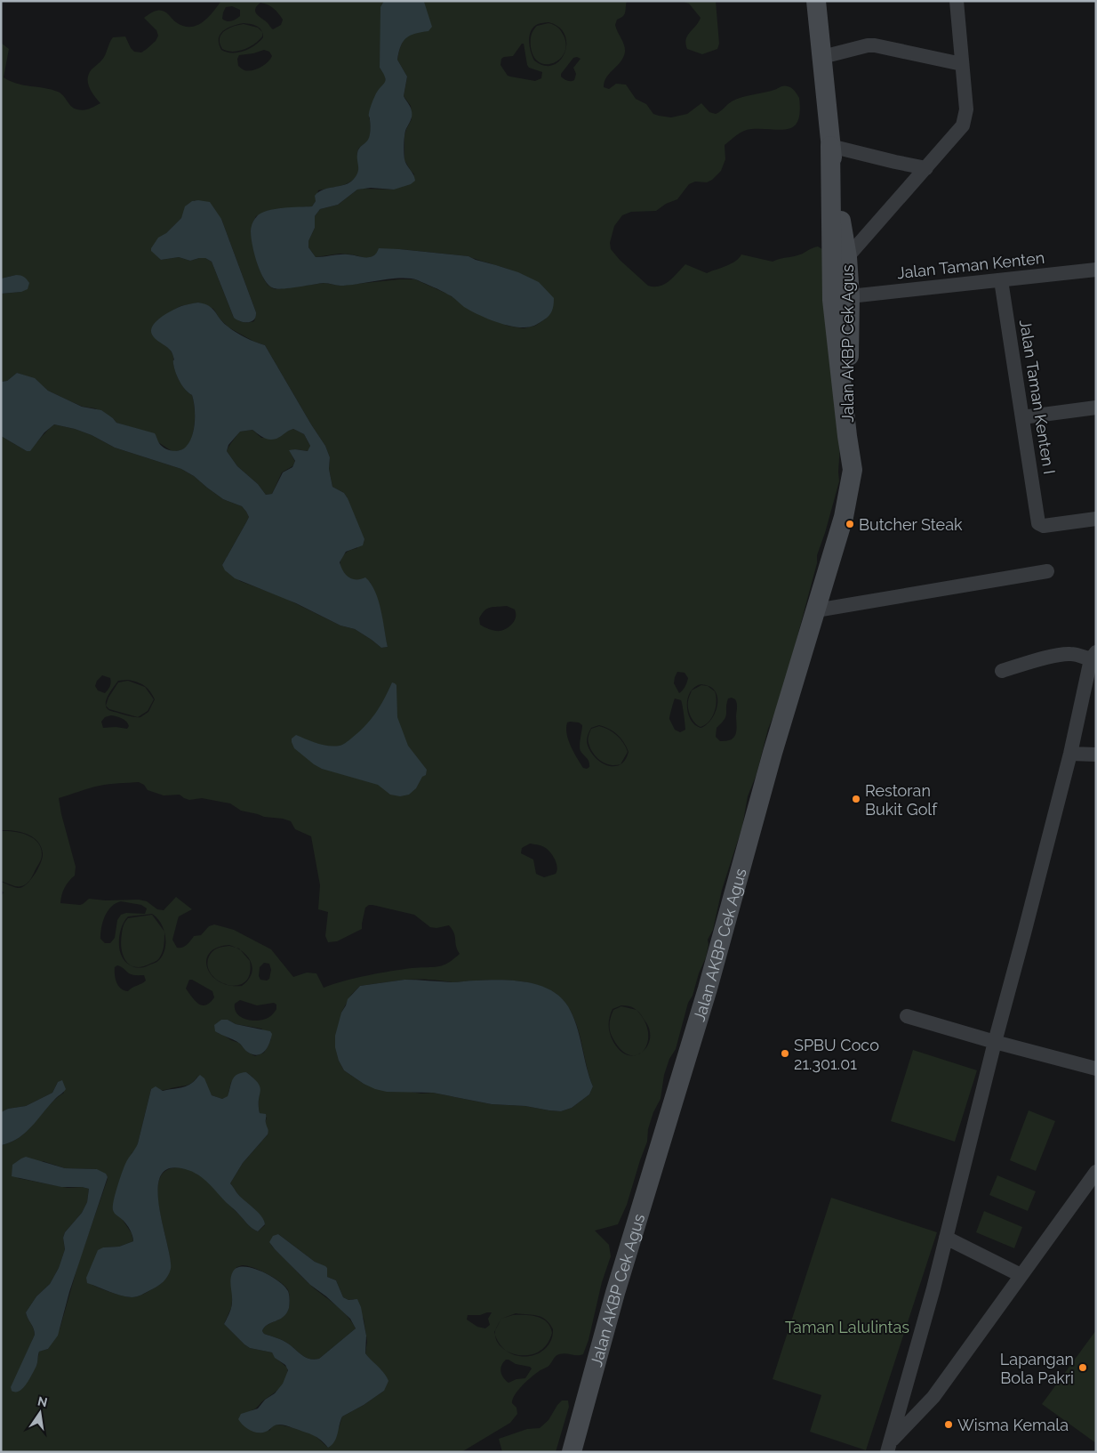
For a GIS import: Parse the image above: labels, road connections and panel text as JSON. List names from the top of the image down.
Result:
{
  "streets": {
    "main road": ["Jalan AKBP Cek Agus"],
    "street": ["Jalan Taman Kenten", "Jalan Taman Kenten I"]
  },
  "crossings": [
    ["Jalan Taman Kenten", "Jalan AKBP Cek Agus"],
    ["Jalan Taman Kenten", "Jalan Taman Kenten I"]
  ],
  "parks": ["Taman Lalulintas"],
  "places": [
    "Butcher Steak",
    "Restoran Bukit Golf",
    "SPBU Coco 21.301.01",
    "Lapangan Bola Pakri",
    "Wisma Kemala"
  ],
  "north": "top"
}
